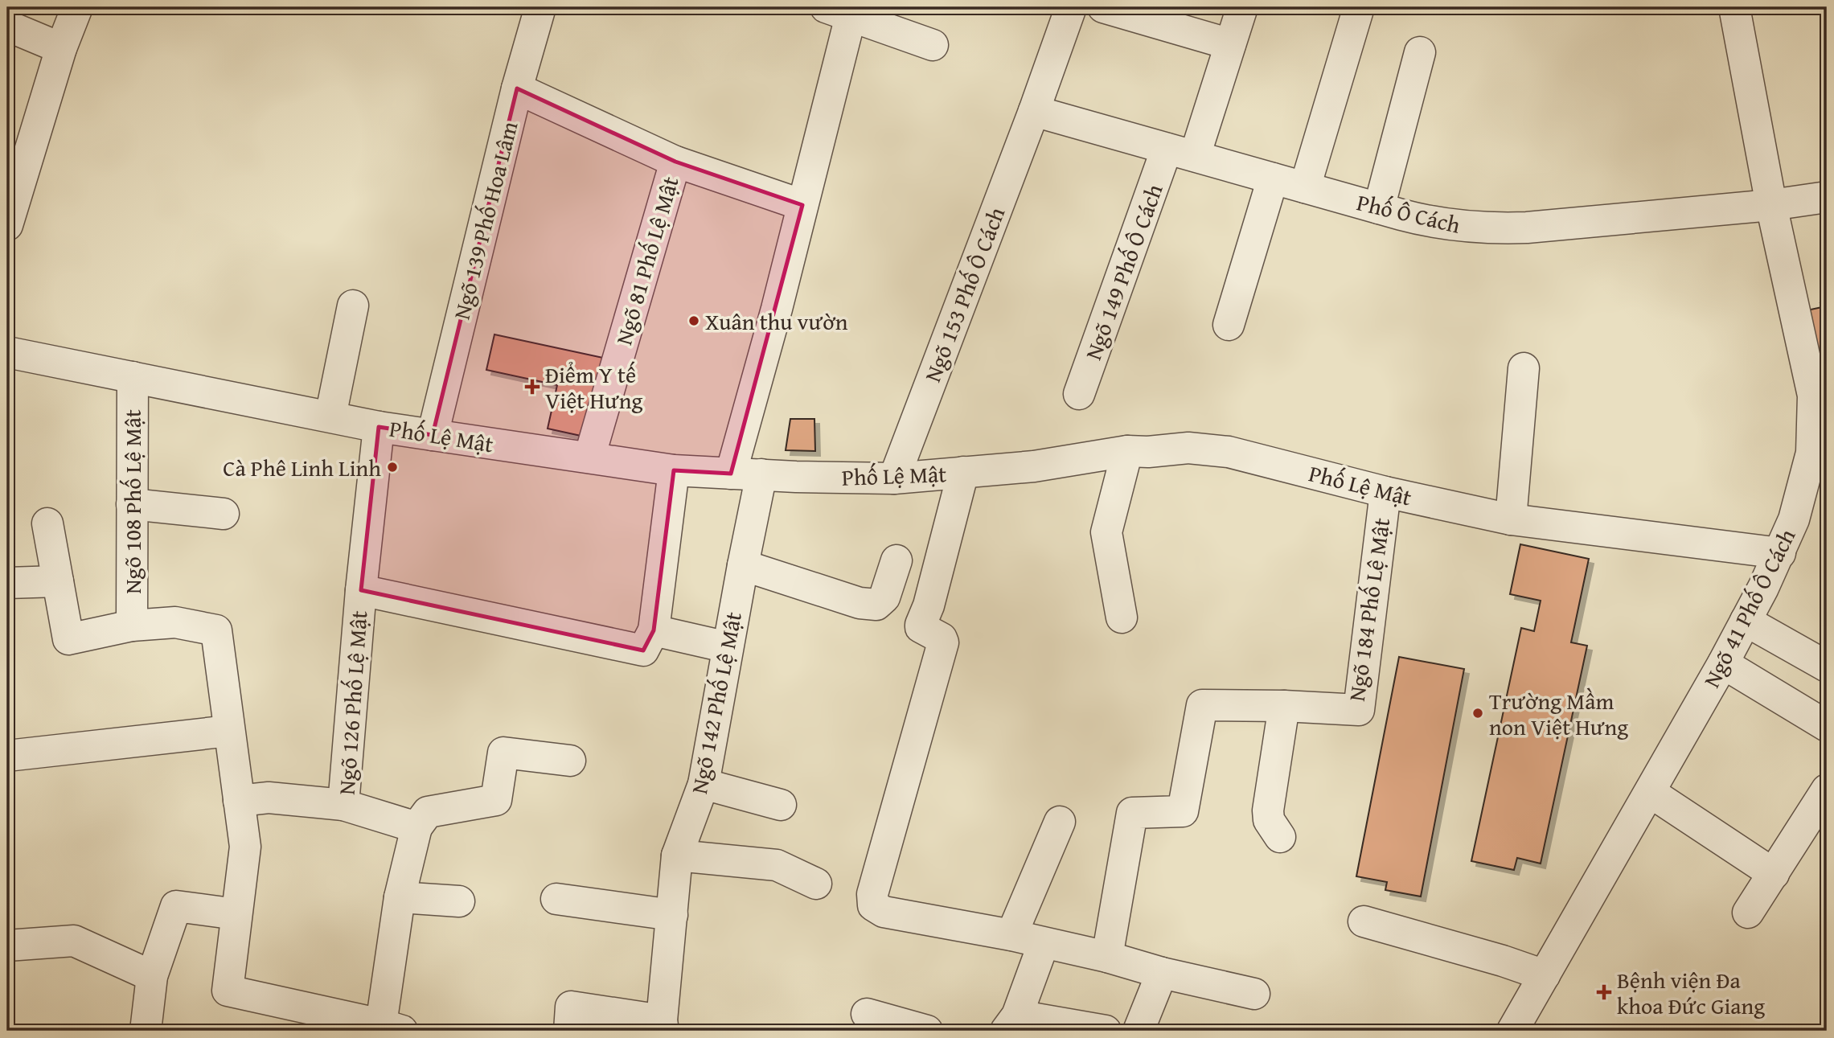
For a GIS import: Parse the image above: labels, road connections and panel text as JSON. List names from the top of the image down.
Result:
{
  "streets": {
    "street": [
      "Phố Ô Cách",
      "Ngõ 139 Phố Hoa Lâm",
      "Ngõ 81 Phố Lệ Mật",
      "Ngõ 149 Phố Ô Cách",
      "Ngõ 153 Phố Ô Cách",
      "Phố Lệ Mật",
      "Ngõ 108 Phố Lệ Mật",
      "Ngõ 41 Phố Ô Cách",
      "Ngõ 184 Phố Lệ Mật",
      "Ngõ 126 Phố Lệ Mật",
      "Ngõ 142 Phố Lệ Mật"
    ]
  },
  "crossings": [
    ["Phố Ô Cách", "Ngõ 149 Phố Ô Cách"],
    ["Phố Ô Cách", "Ngõ 153 Phố Ô Cách"],
    ["Phố Ô Cách", "Ngõ 41 Phố Ô Cách"],
    ["Ngõ 139 Phố Hoa Lâm", "Phố Lệ Mật"],
    ["Ngõ 81 Phố Lệ Mật", "Phố Lệ Mật"],
    ["Ngõ 153 Phố Ô Cách", "Phố Lệ Mật"],
    ["Phố Lệ Mật", "Ngõ 108 Phố Lệ Mật"],
    ["Phố Lệ Mật", "Ngõ 41 Phố Ô Cách"],
    ["Phố Lệ Mật", "Ngõ 184 Phố Lệ Mật"],
    ["Phố Lệ Mật", "Ngõ 126 Phố Lệ Mật"],
    ["Phố Lệ Mật", "Ngõ 142 Phố Lệ Mật"]
  ],
  "places": {
    "other": ["Xuân thu vườn", "Cà Phê Linh Linh", "Trường Mầm non Việt Hưng"],
    "health": ["Điểm Y tế Việt Hưng", "Bệnh viện Đa khoa Đức Giang"]
  }
}
